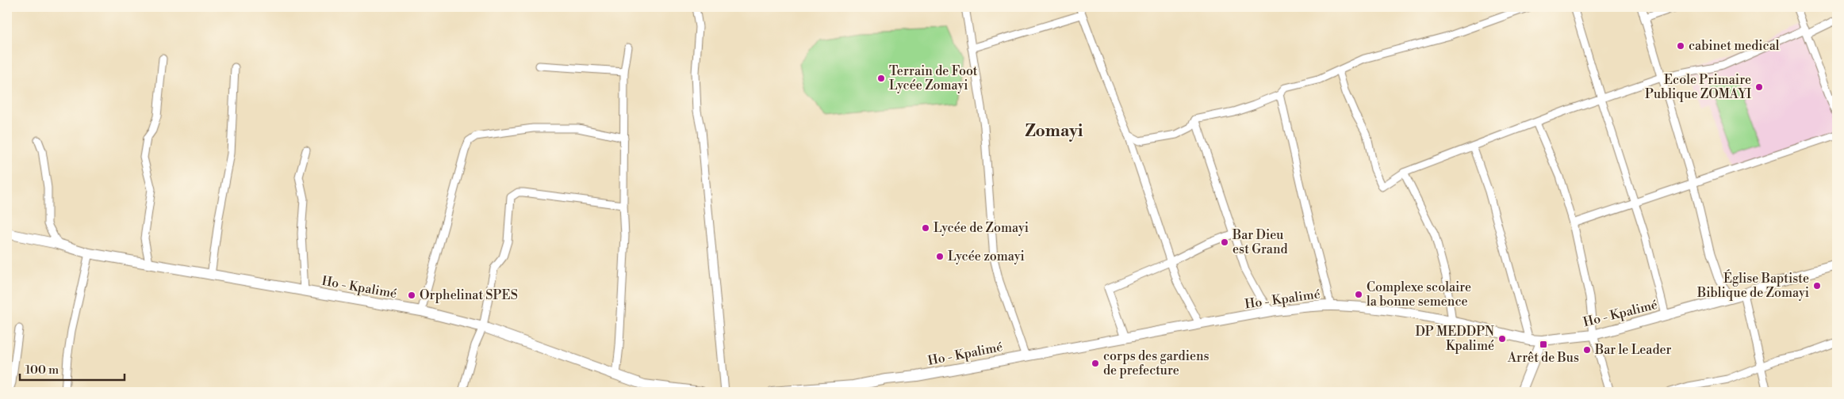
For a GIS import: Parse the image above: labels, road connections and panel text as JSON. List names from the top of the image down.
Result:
{
  "streets": {
    "main road": ["Ho - Kpalimé"]
  },
  "districts": ["Zomayi"],
  "places": {
    "other": [
      "cabinet medical",
      "Terrain de Foot Lycée Zomayi",
      "Ecole Primaire Publique ZOMAYI",
      "Lycée de Zomayi",
      "Bar Dieu est Grand",
      "Lycée zomayi",
      "Église Baptiste Biblique de Zomayi",
      "Complexe scolaire la bonne semence",
      "Orphelinat SPES",
      "DP MEDDPN Kpalimé",
      "Bar le Leader",
      "corps des gardiens de prefecture"
    ],
    "transit": ["Arrêt de Bus"]
  },
  "scale_bar": "100 m"
}
